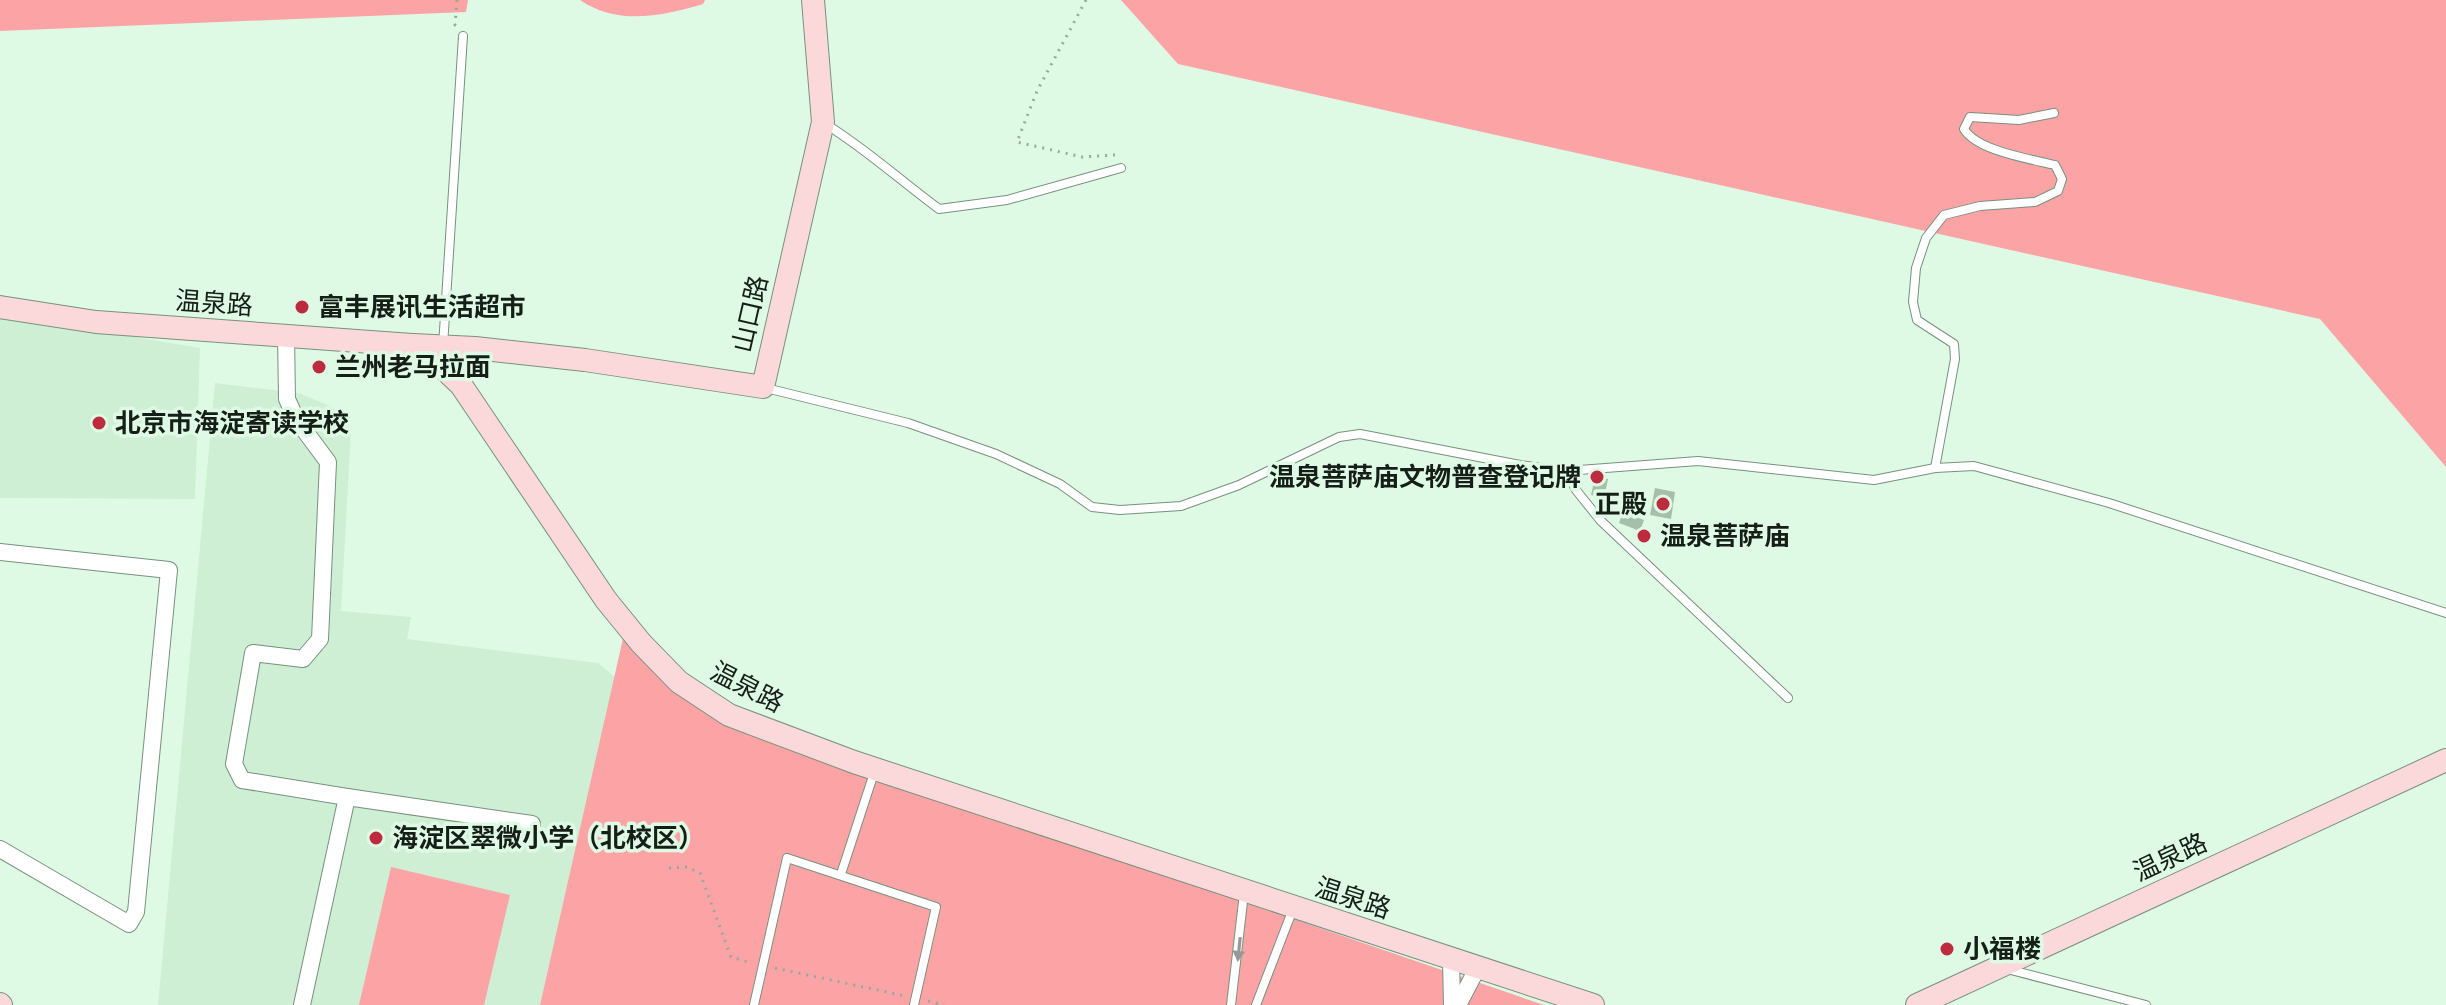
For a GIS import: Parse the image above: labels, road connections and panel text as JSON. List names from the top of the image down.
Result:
{
  "streets": {
    "main road": ["温泉路", "山口路"]
  },
  "crossings": [
    ["温泉路", "山口路"]
  ],
  "places": [
    "富丰展讯生活超市",
    "兰州老马拉面",
    "北京市海淀寄读学校",
    "温泉菩萨庙文物普查登记牌",
    "正殿",
    "温泉菩萨庙",
    "海淀区翠微小学（北校区）",
    "小福楼"
  ]
}
